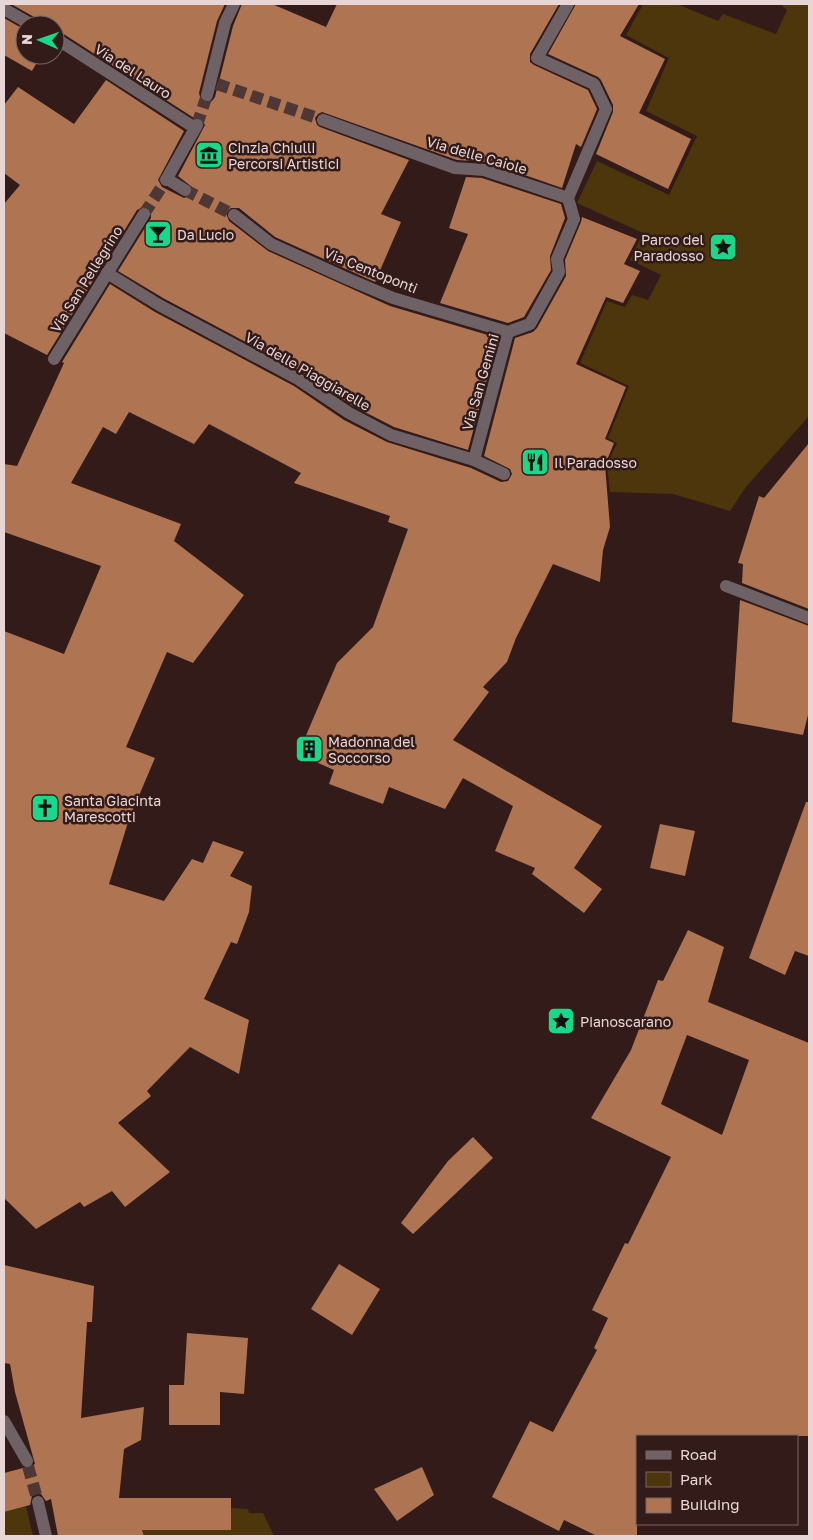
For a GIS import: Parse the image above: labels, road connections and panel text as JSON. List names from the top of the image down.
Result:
{
  "streets": {
    "street": [
      "Via del Lauro",
      "Via delle Caiole",
      "Via Centoponti",
      "Via San Pellegrino",
      "Via delle Piaggiarelle",
      "Via San Gemini"
    ]
  },
  "crossings": [
    ["Via delle Caiole", "Via San Gemini"],
    ["Via Centoponti", "Via San Gemini"],
    ["Via San Pellegrino", "Via delle Piaggiarelle"],
    ["Via delle Piaggiarelle", "Via San Gemini"]
  ],
  "places": {
    "museum": ["Cinzia Chiulli Percorsi Artistici"],
    "bar": ["Da Lucio"],
    "place": ["Parco del Paradosso", "Pianoscarano"],
    "restaurant": ["Il Paradosso"],
    "building": ["Madonna del Soccorso"],
    "church": ["Santa Giacinta Marescotti"]
  },
  "legend": ["Road", "Park", "Building"],
  "north": "left"
}
